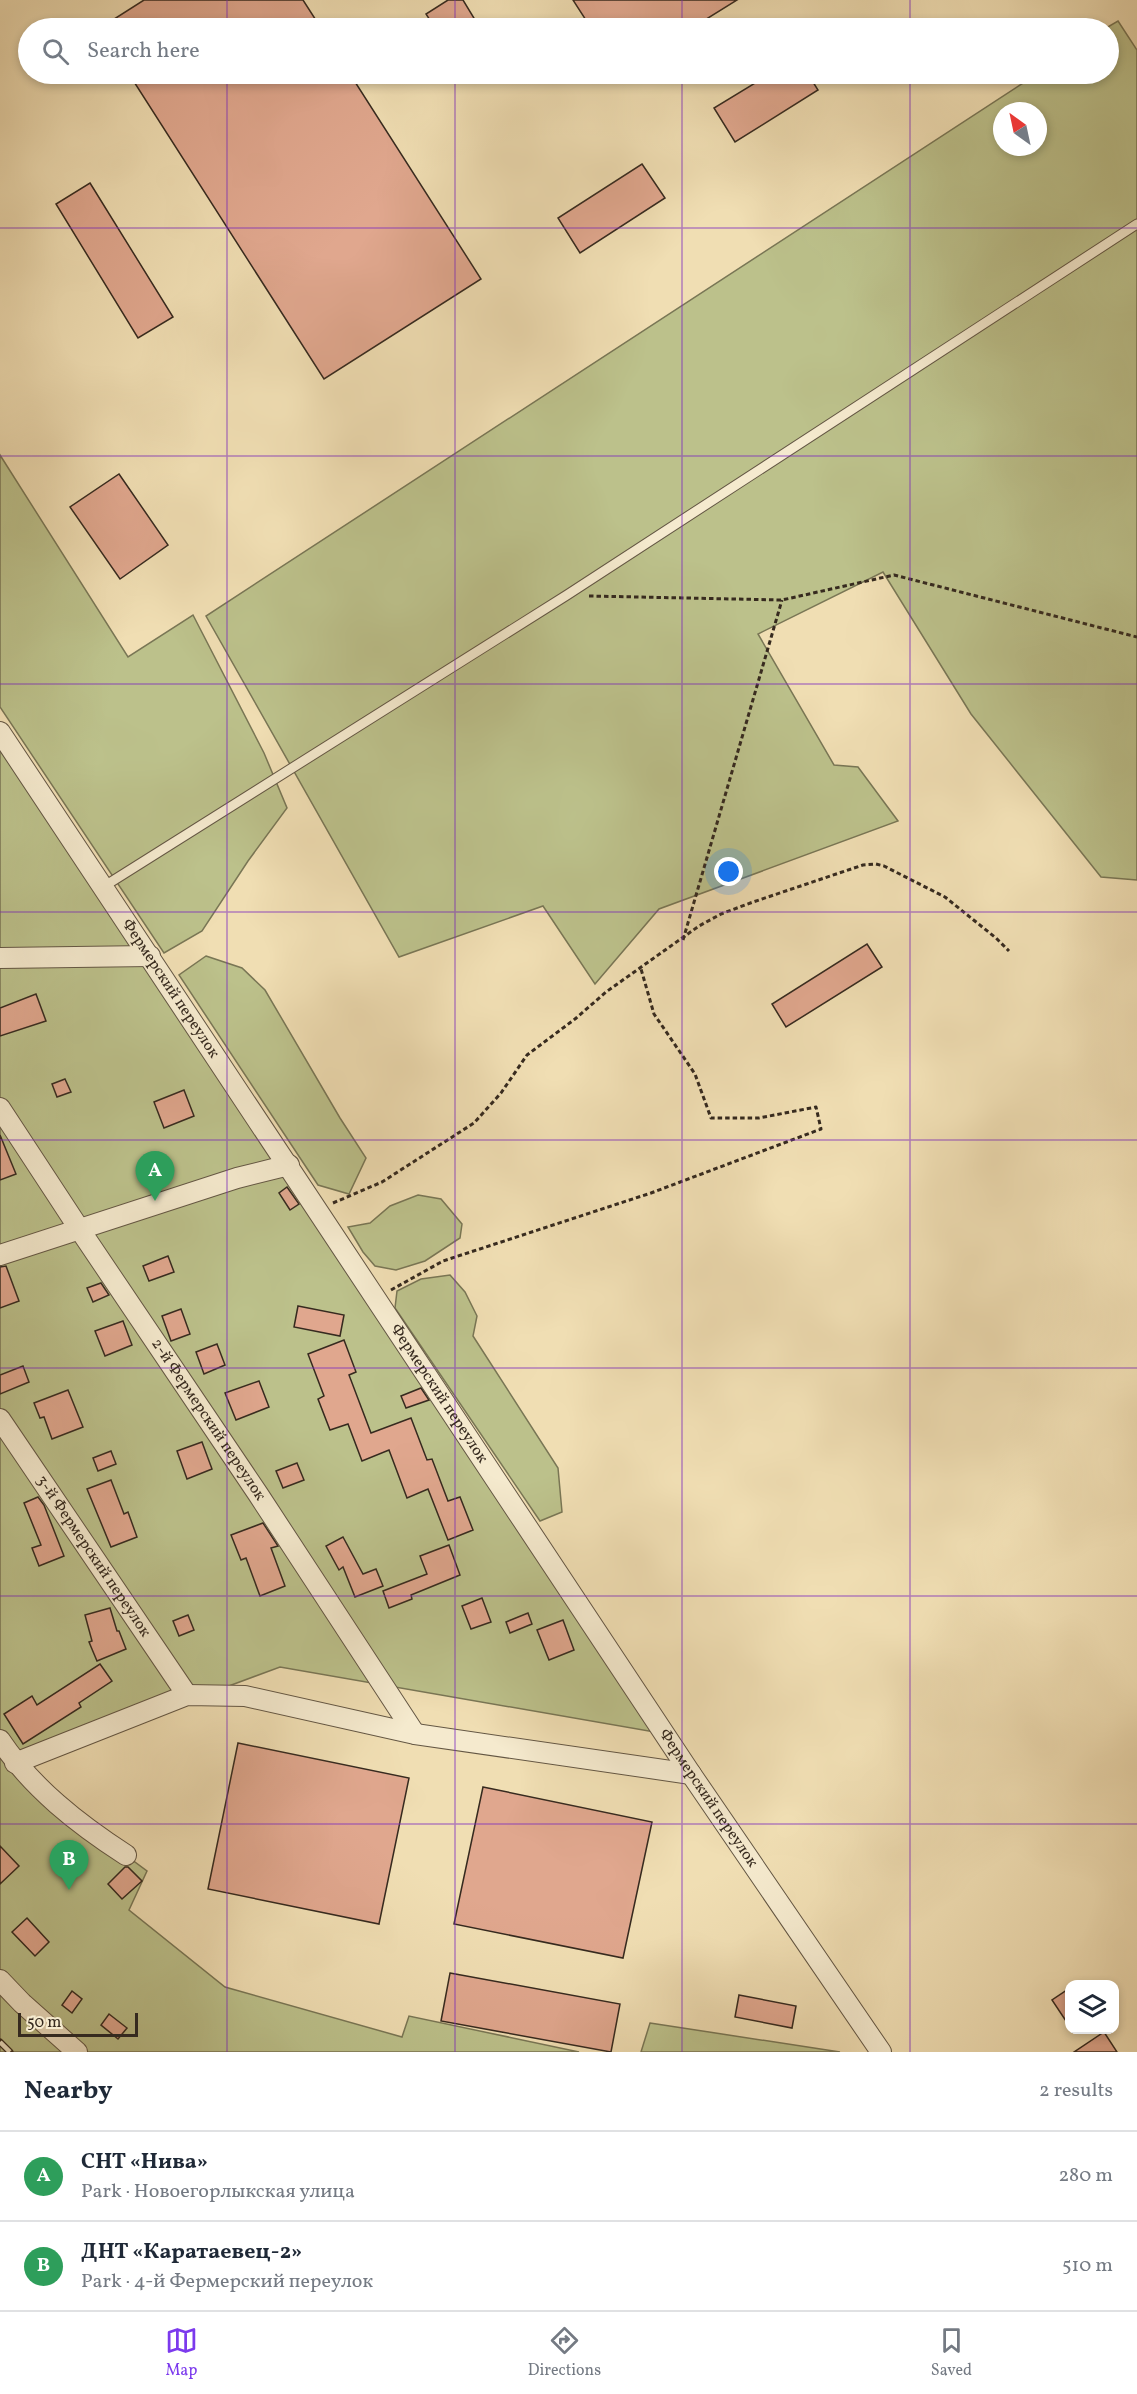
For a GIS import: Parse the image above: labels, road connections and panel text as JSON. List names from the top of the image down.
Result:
{
  "streets": {
    "street": ["Фермерский переулок", "2-й Фермерский переулок", "3-й Фермерский переулок"]
  },
  "scale_bar": "50 m",
  "north": "top left",
  "page": {
    "search": "Search here",
    "pins": ["A", "B"],
    "scale": "50 m",
    "heading": ["Nearby", "2 results"],
    "list": [
      {
        "mark": "A",
        "name": "СНТ «Нива»",
        "note": "Park · Новоегорлыкская улица",
        "value": "280 m"
      },
      {
        "mark": "B",
        "name": "ДНТ «Каратаевец-2»",
        "note": "Park · 4-й Фермерский переулок",
        "value": "510 m"
      }
    ],
    "nav": ["Map", "Directions", "Saved"]
  }
}
